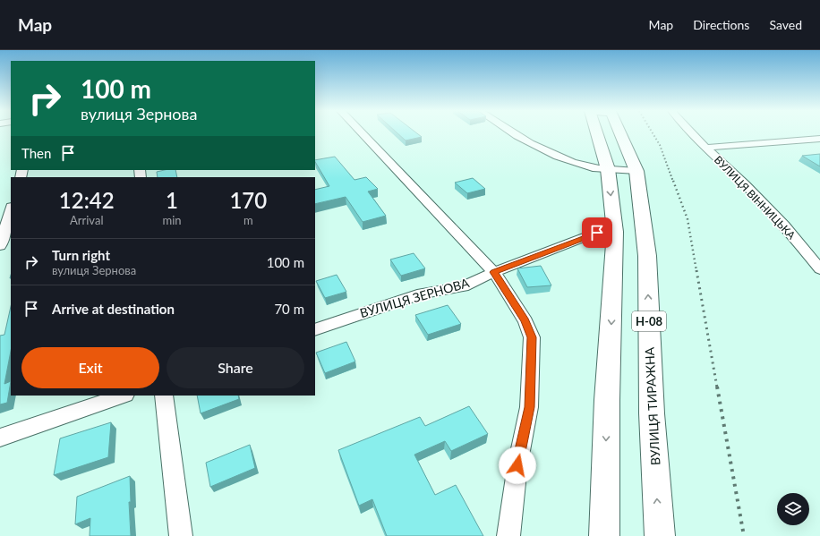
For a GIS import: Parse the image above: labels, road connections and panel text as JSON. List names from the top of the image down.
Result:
{
  "streets": {
    "main road": ["Н-08", "ВУЛИЦЯ ТИРАЖНА"],
    "street": ["ВУЛИЦЯ ВІННИЦЬКА", "ВУЛИЦЯ ЗЕРНОВА"]
  },
  "page": {
    "header": "Map",
    "nav": ["Map", "Directions", "Saved"],
    "turn": ["100 m", "вулиця Зернова"],
    "then": "Then",
    "eta": [
      "12:42",
      "Arrival",
      "1",
      "min",
      "170",
      "m"
    ],
    "list": [
      {
        "name": "Turn right",
        "note": "вулиця Зернова",
        "value": "100 m"
      },
      {
        "name": "Arrive at destination",
        "value": "70 m"
      }
    ],
    "buttons": ["Exit", "Share"]
  }
}
